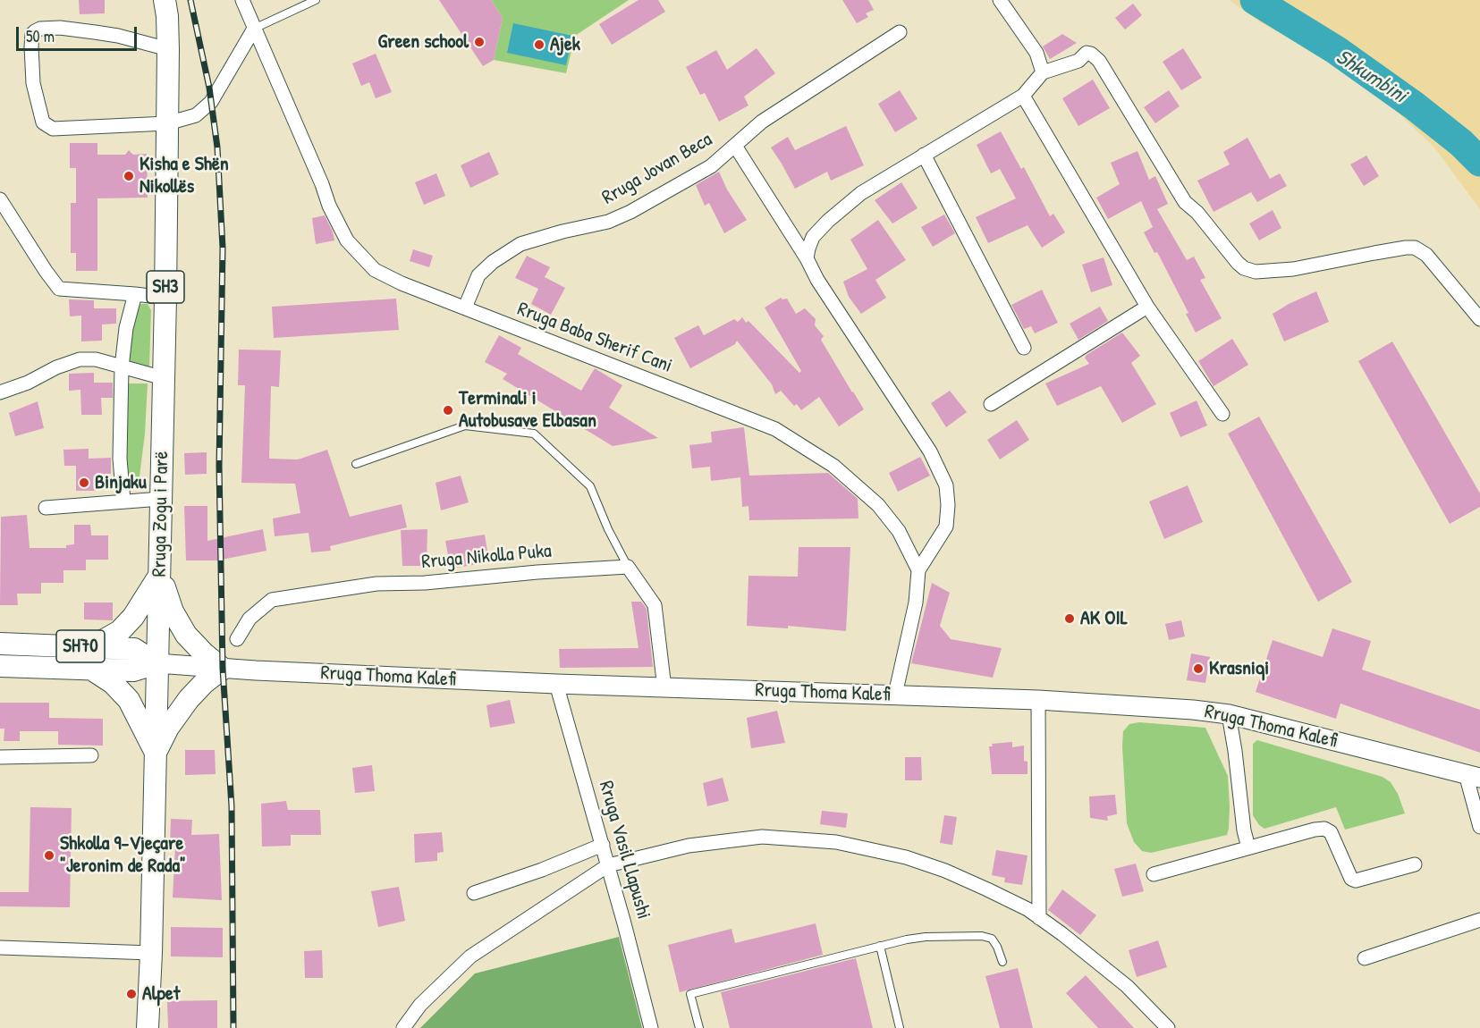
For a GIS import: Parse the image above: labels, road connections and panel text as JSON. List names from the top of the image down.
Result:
{
  "streets": {
    "main road": [
      "SH3",
      "Rruga Zogu i Parë",
      "SH70",
      "Rruga Thoma Kalefi"
    ],
    "street": [
      "Rruga Jovan Beca",
      "Rruga Baba Sherif Cani",
      "Rruga Nikolla Puka",
      "Rruga Vasil Llapushi"
    ]
  },
  "crossings": [
    ["Rruga Jovan Beca", "Rruga Baba Sherif Cani"],
    ["Rruga Zogu i Parë", "Rruga Thoma Kalefi"],
    ["Rruga Thoma Kalefi", "Rruga Vasil Llapushi"]
  ],
  "water": ["Shkumbini"],
  "places": [
    "Green school",
    "Ajek",
    "Kisha e Shën Nikollës",
    "Terminali i Autobusave Elbasan",
    "Binjaku",
    "AK OIL",
    "Krasniqi",
    "Shkolla 9-Vjeçare \"Jeronim de Rada\"",
    "Alpet"
  ],
  "scale_bar": "50 m"
}
